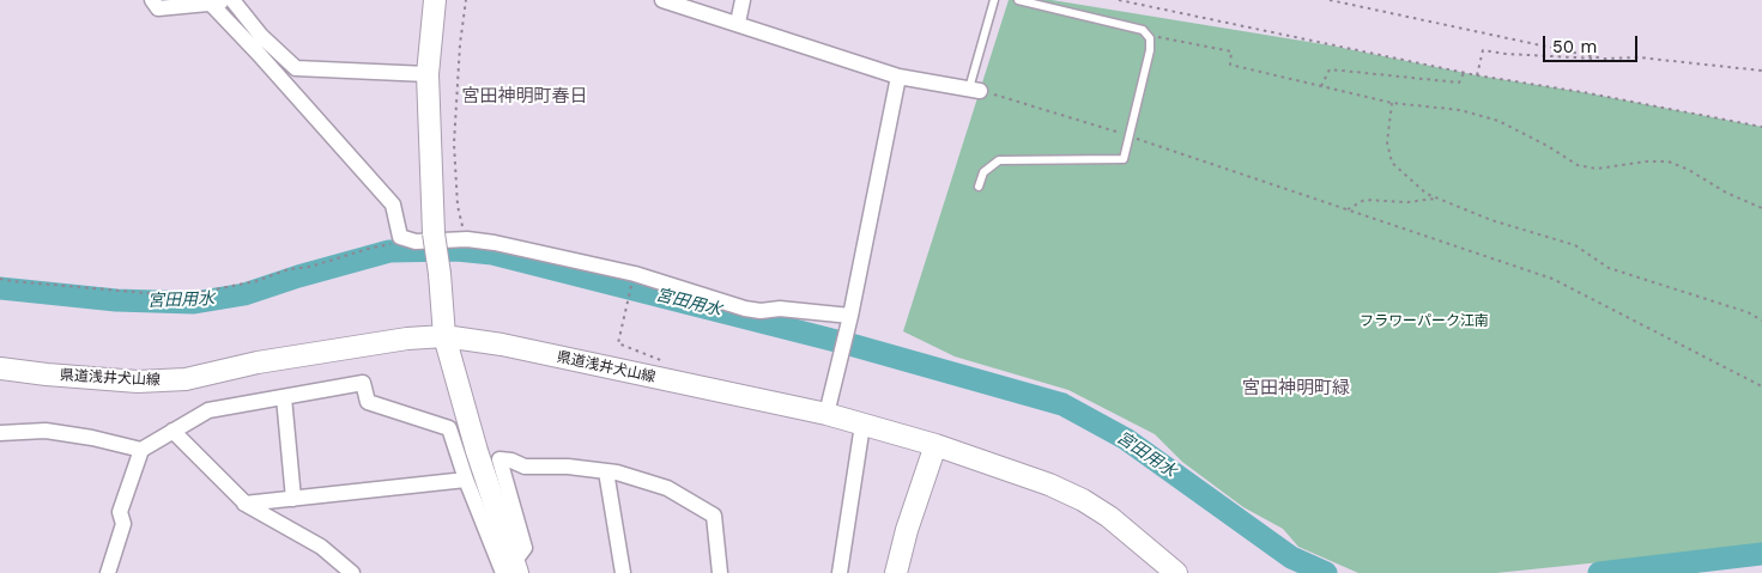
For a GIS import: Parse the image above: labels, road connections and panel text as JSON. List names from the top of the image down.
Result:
{
  "streets": {
    "main road": ["県道浅井犬山線"]
  },
  "districts": ["宮田神明町春日", "宮田神明町緑"],
  "water": ["宮田用水"],
  "parks": ["フラワーパーク江南"],
  "scale_bar": "50 m"
}
